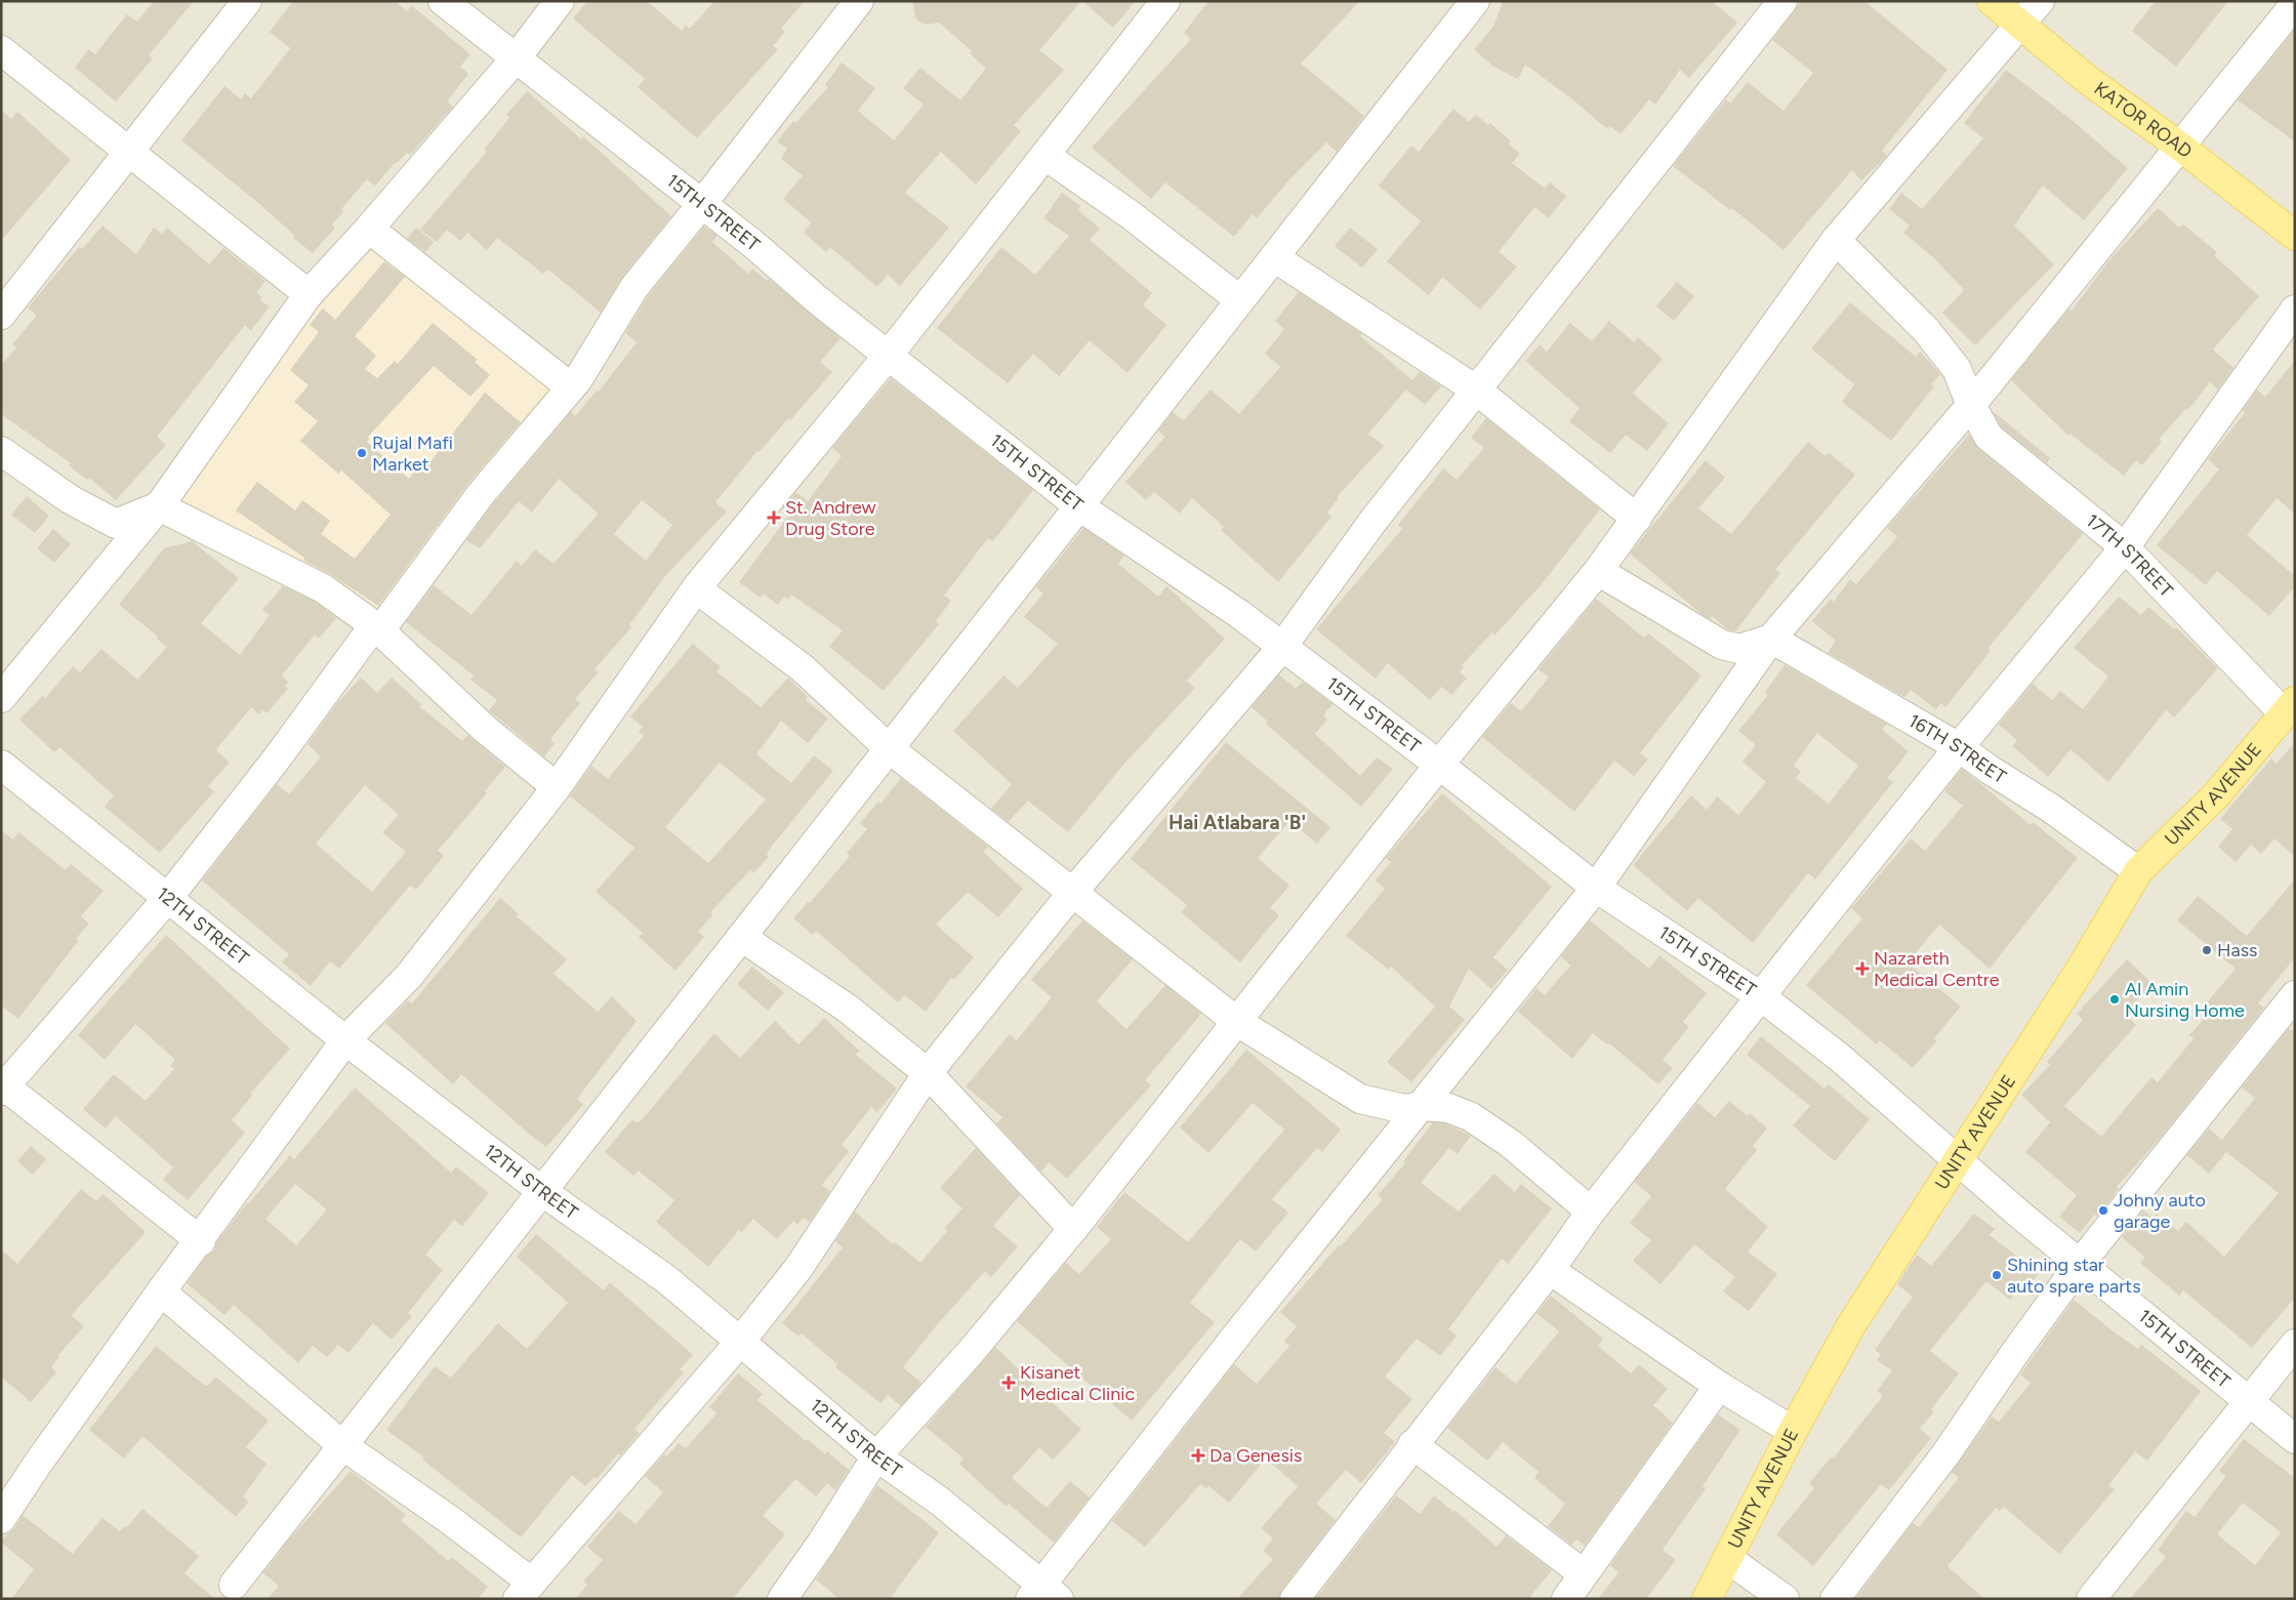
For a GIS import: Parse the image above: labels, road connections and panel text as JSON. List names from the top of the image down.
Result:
{
  "streets": {
    "main road": ["KATOR ROAD", "UNITY AVENUE"],
    "street": [
      "15TH STREET",
      "17TH STREET",
      "16TH STREET",
      "12TH STREET"
    ]
  },
  "crossings": [
    ["15TH STREET", "UNITY AVENUE"],
    ["17TH STREET", "UNITY AVENUE"],
    ["16TH STREET", "UNITY AVENUE"]
  ],
  "districts": ["Hai Atlabara 'B'"],
  "places": {
    "other": [
      "Rujal Mafi Market",
      "Hass",
      "Al Amin Nursing Home",
      "Johny auto garage",
      "Shining star auto spare parts"
    ],
    "health": [
      "St. Andrew Drug Store",
      "Nazareth Medical Centre",
      "Kisanet Medical Clinic",
      "Da Genesis"
    ]
  }
}
